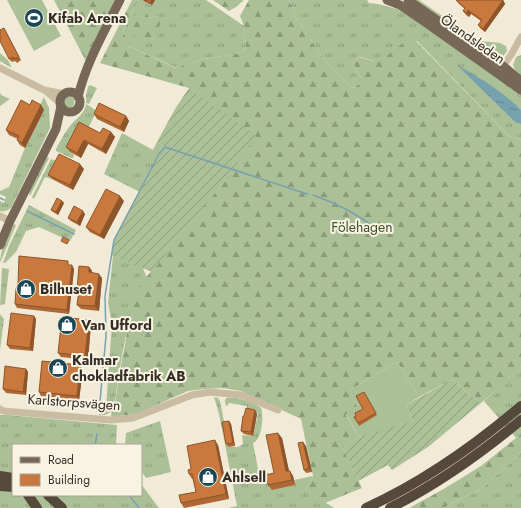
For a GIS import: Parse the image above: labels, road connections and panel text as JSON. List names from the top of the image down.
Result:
{
  "streets": {
    "main road": ["Ölandsleden"],
    "street": ["Karlstorpsvägen"]
  },
  "parks": ["Fölehagen"],
  "places": {
    "sports": ["Kifab Arena"],
    "shop": [
      "Bilhuset",
      "Van Ufford",
      "Kalmar chokladfabrik AB",
      "Ahlsell"
    ]
  },
  "legend": ["Road", "Building"]
}
